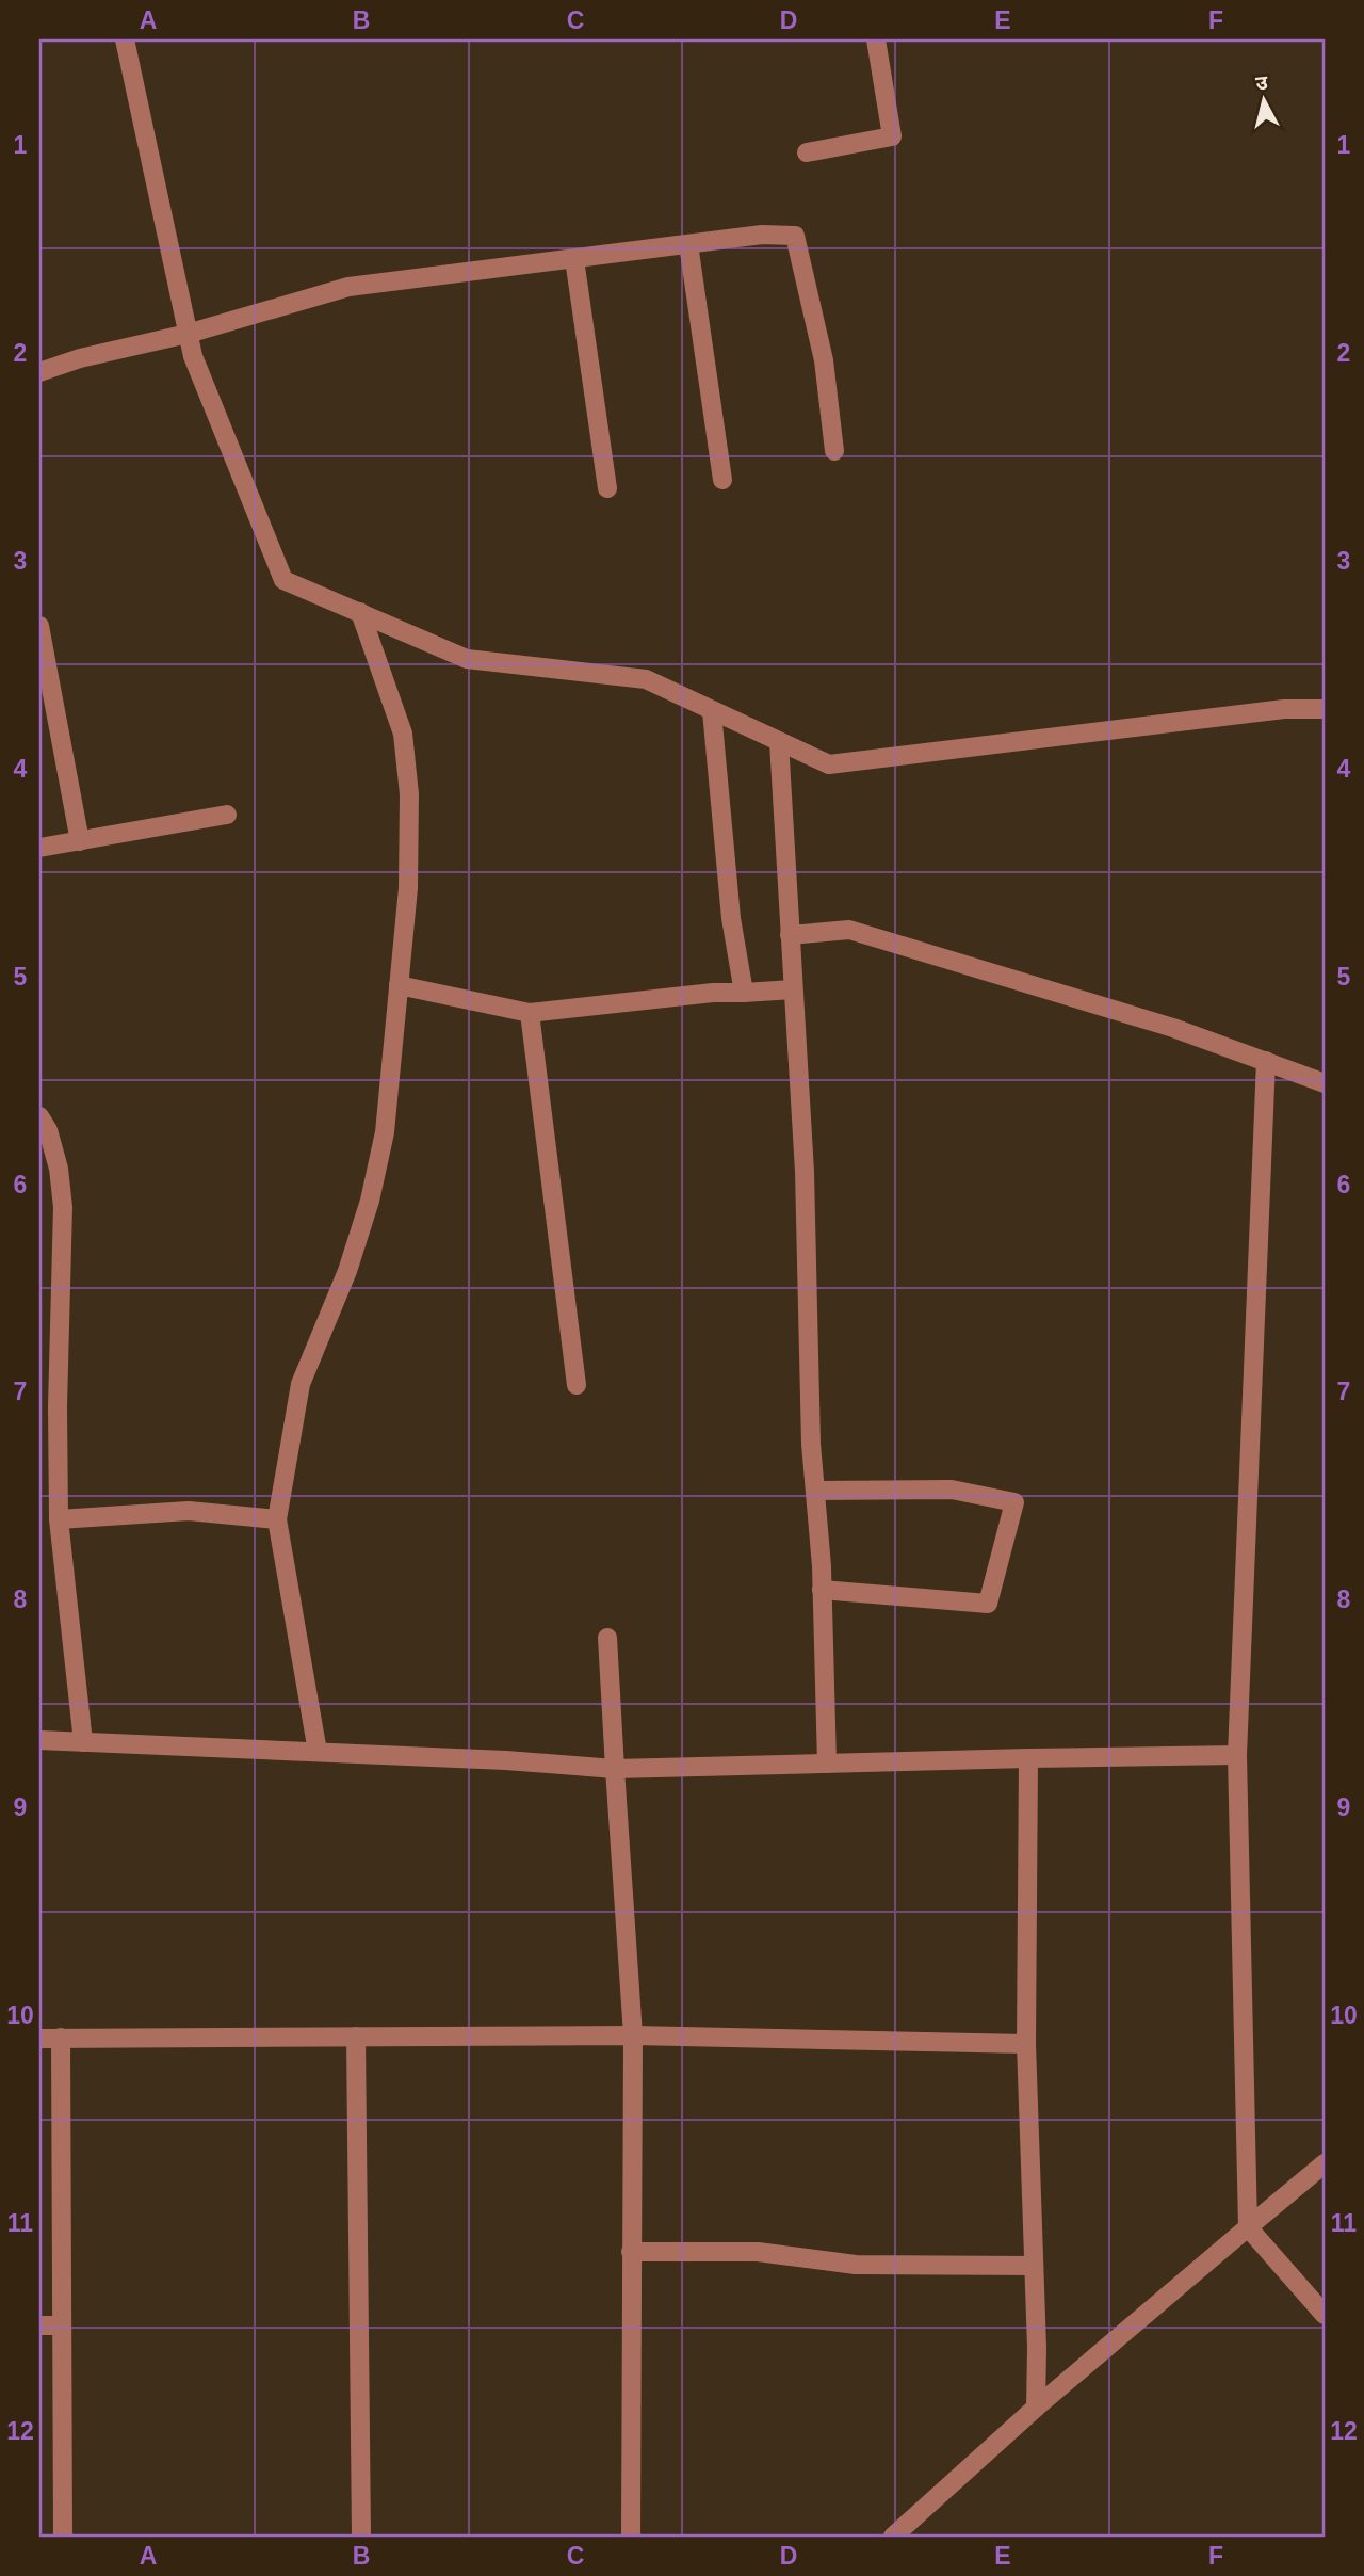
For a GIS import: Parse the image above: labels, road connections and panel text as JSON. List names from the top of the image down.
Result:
{
  "north": "top",
  "grid": {
    "columns": [
      "A",
      "B",
      "C",
      "D",
      "E",
      "F"
    ],
    "rows": [
      "1",
      "2",
      "3",
      "4",
      "5",
      "6",
      "7",
      "8",
      "9",
      "10",
      "11",
      "12"
    ]
  }
}
